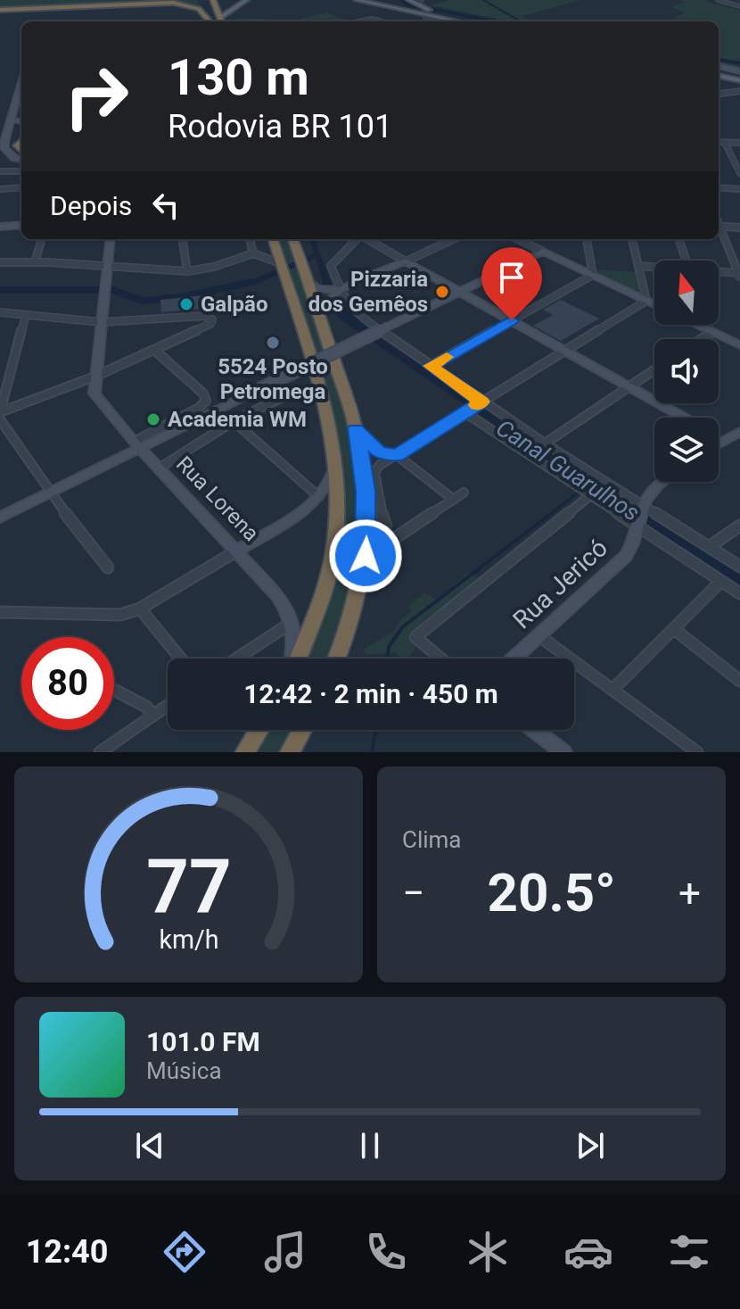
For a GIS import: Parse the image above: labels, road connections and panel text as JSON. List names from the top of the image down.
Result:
{
  "streets": {
    "main road": ["Rua Lorena", "Rua Jericó"]
  },
  "water": ["Canal Guarulhos"],
  "places": [
    "Pizzaria dos Gemêos",
    "Galpão",
    "5524 Posto Petromega",
    "Academia WM"
  ],
  "north": "top",
  "page": {
    "turn": ["130 m", "Rodovia BR 101"],
    "then": "Depois",
    "limit": "80",
    "trip": "12:42 · 2 min · 450 m",
    "tile": "Clima",
    "heat": ["−", "20.5°", "+"],
    "song": ["101.0 FM", "Música"],
    "tabs": "12:40",
    "gauge": ["77", "km/h"]
  }
}
